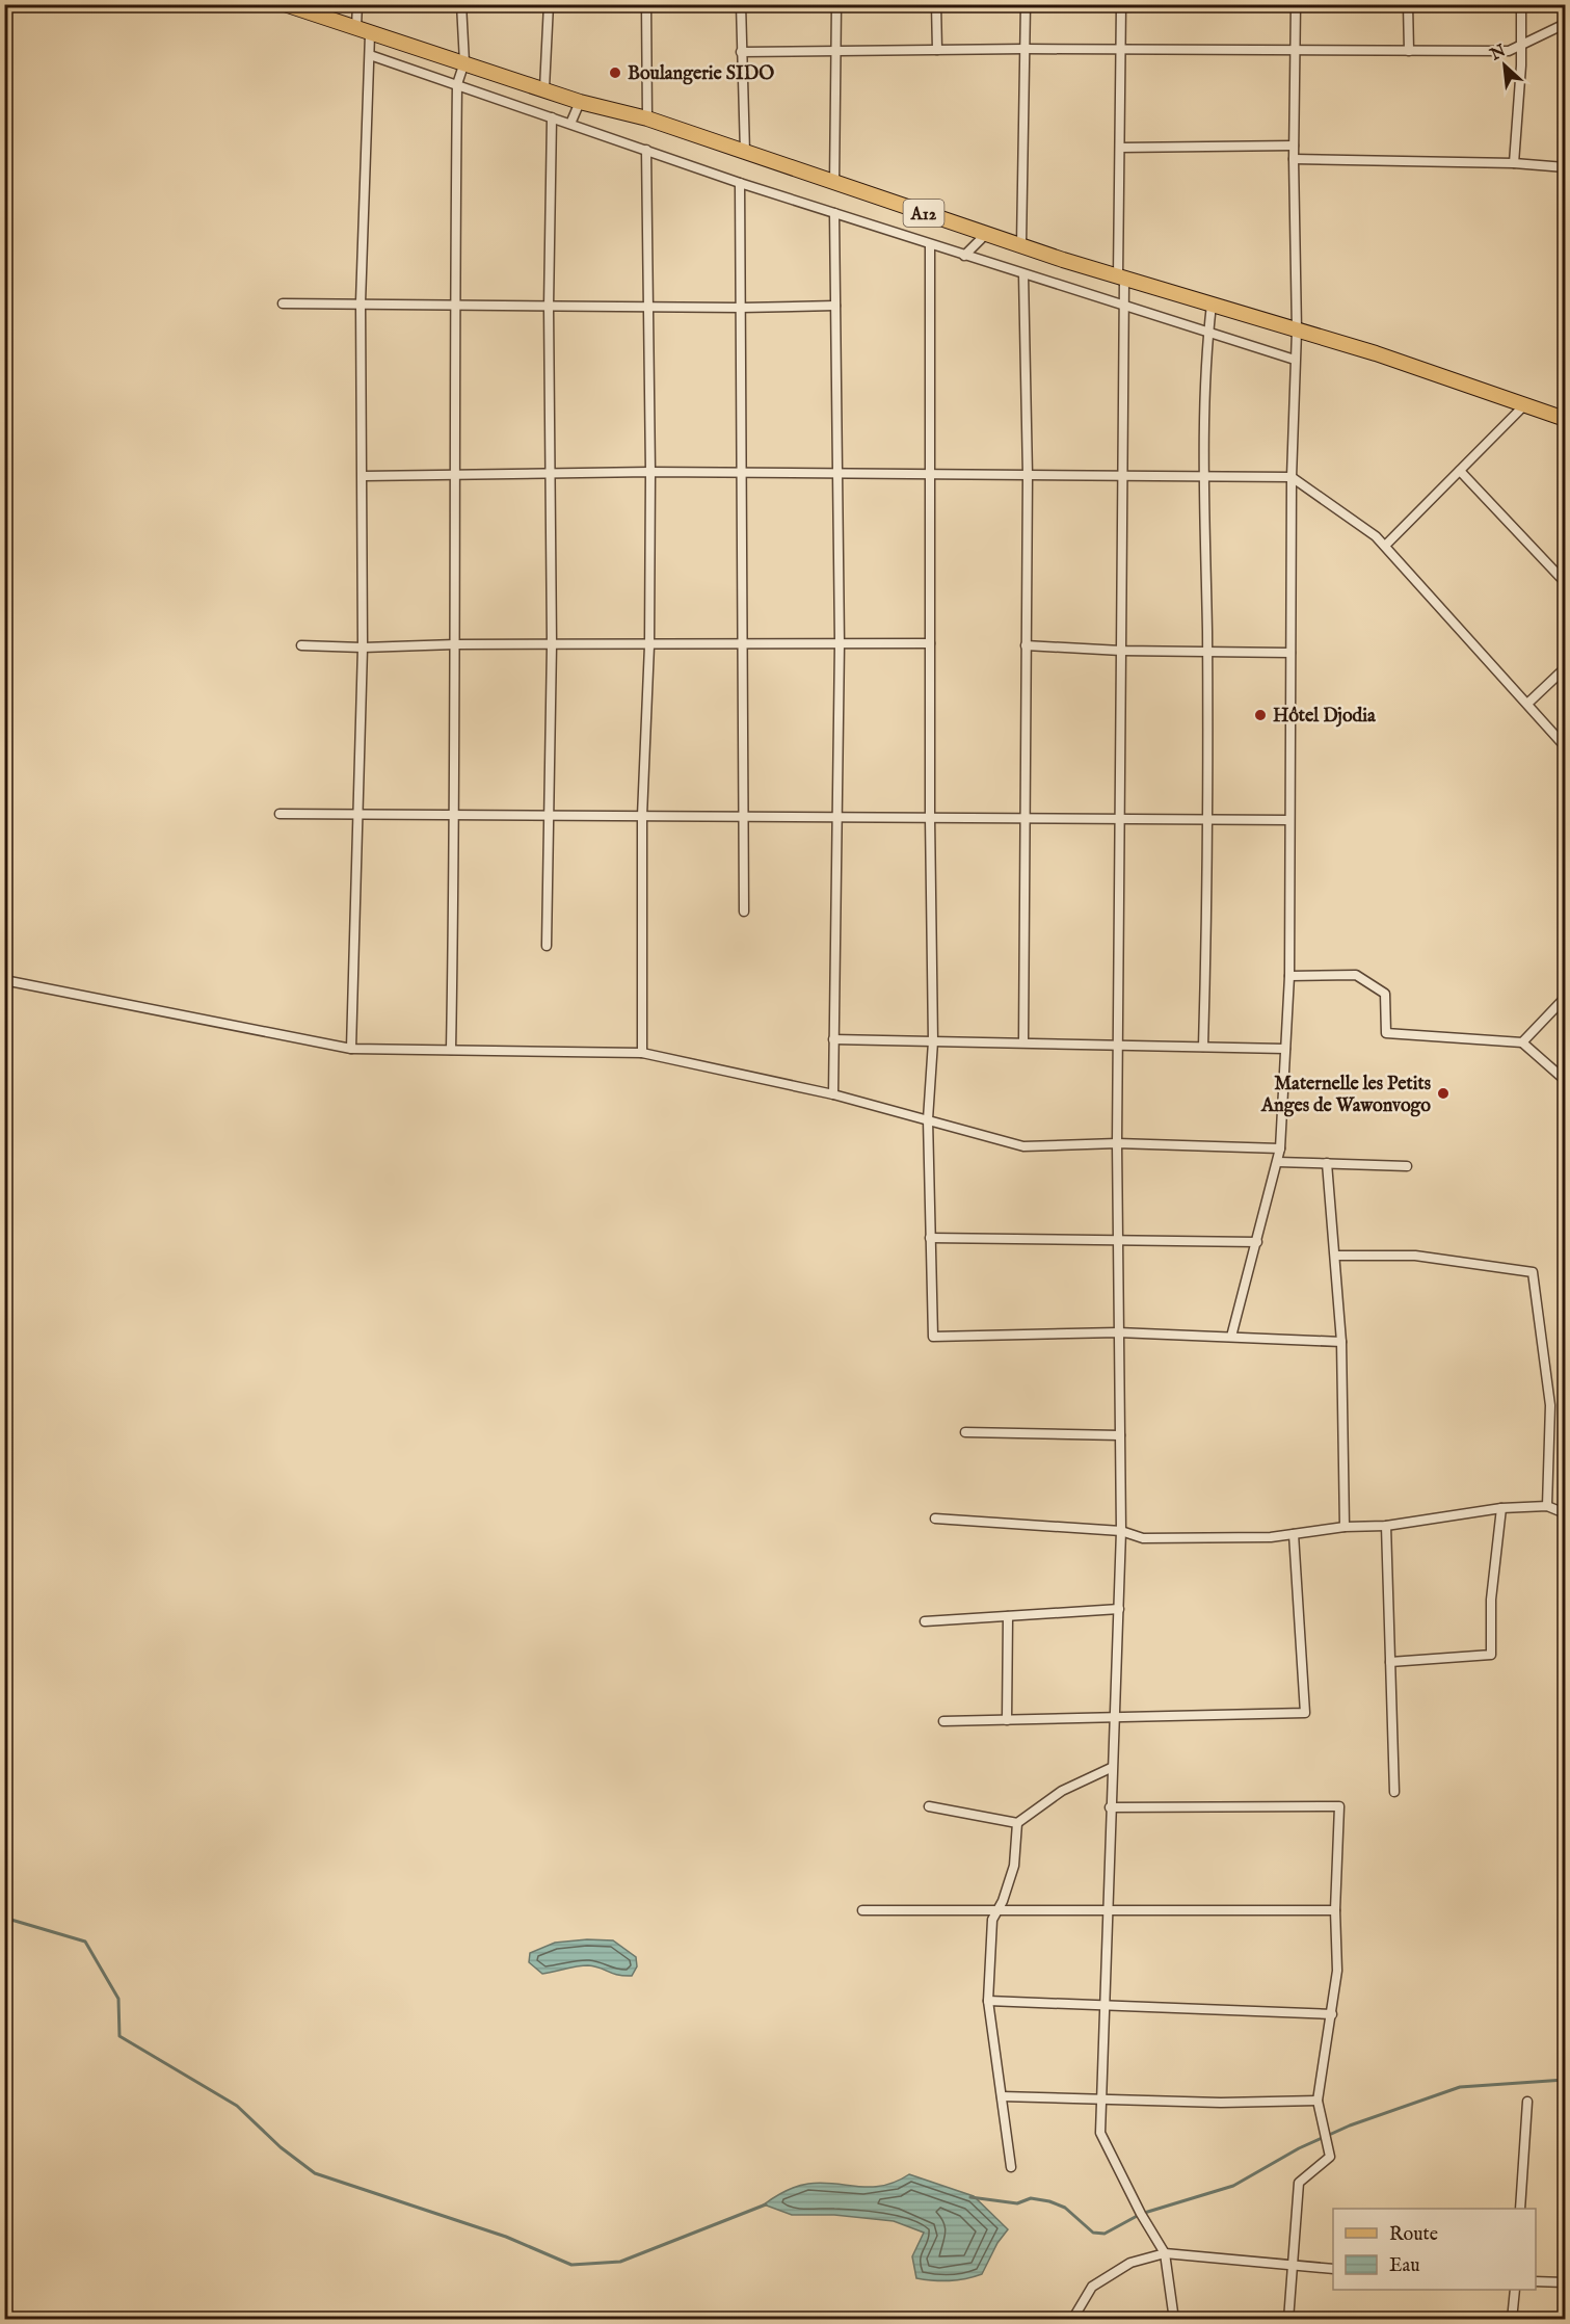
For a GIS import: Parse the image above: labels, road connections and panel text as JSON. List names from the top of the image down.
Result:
{
  "streets": {
    "main road": ["A12"]
  },
  "places": ["Boulangerie SIDO", "Hôtel Djodia", "Maternelle les Petits Anges de Wawonvogo"],
  "legend": ["Route", "Eau"],
  "north": "top left"
}
